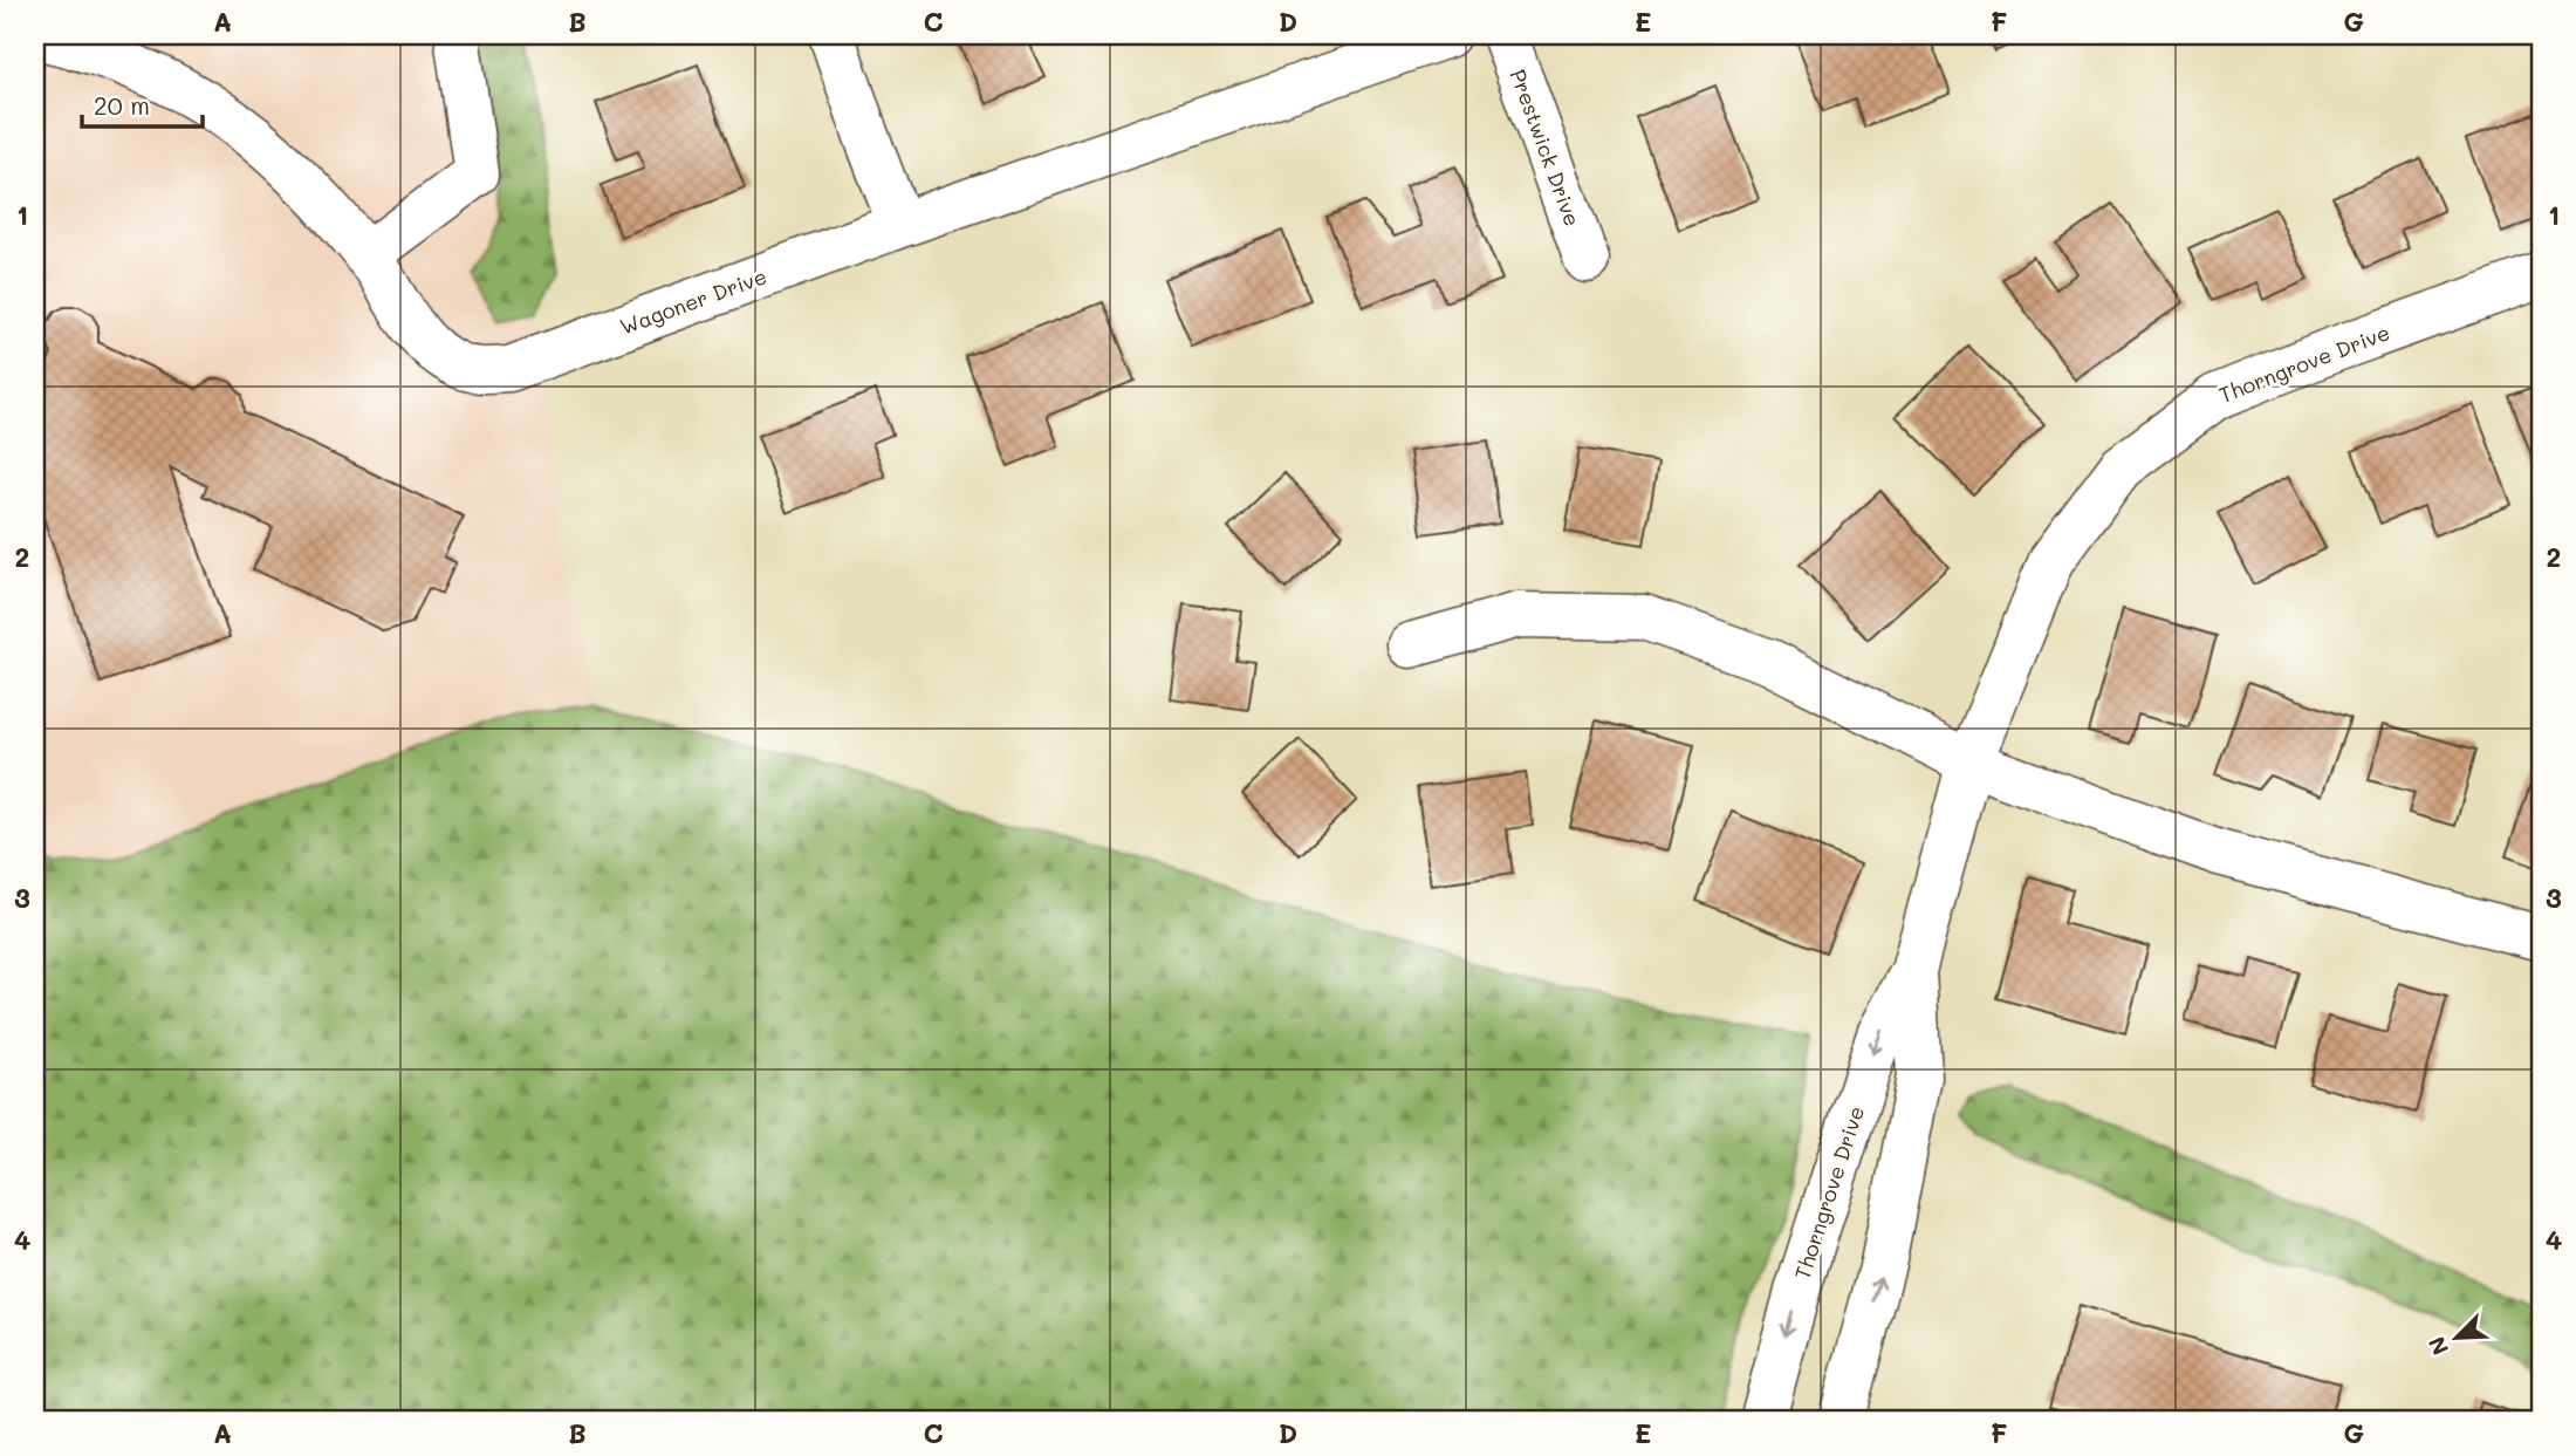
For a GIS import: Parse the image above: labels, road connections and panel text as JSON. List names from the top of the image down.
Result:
{
  "streets": {
    "street": ["Prestwick Drive", "Wagoner Drive", "Thorngrove Drive"]
  },
  "scale_bar": "20 m",
  "north": "bottom left",
  "grid": {
    "columns": [
      "A",
      "B",
      "C",
      "D",
      "E",
      "F",
      "G"
    ],
    "rows": [
      "1",
      "2",
      "3",
      "4"
    ]
  }
}
